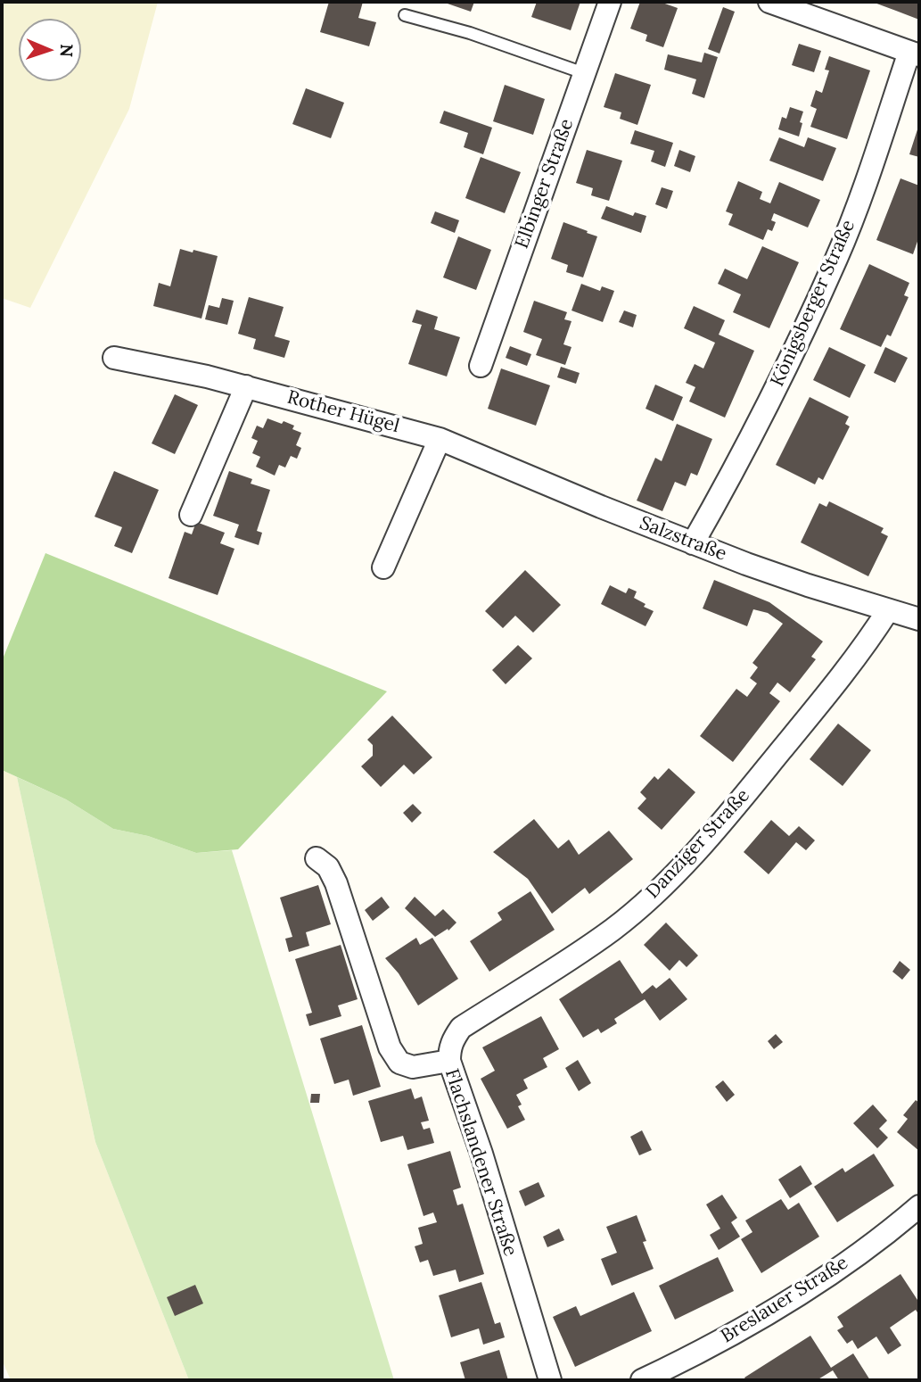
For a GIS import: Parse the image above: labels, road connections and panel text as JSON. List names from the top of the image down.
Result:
{
  "streets": {
    "street": [
      "Elbinger Straße",
      "Königsberger Straße",
      "Rother Hügel",
      "Salzstraße",
      "Danziger Straße",
      "Flachslandener Straße",
      "Breslauer Straße"
    ]
  },
  "crossings": [
    ["Königsberger Straße", "Salzstraße"],
    ["Rother Hügel", "Salzstraße"],
    ["Salzstraße", "Danziger Straße"],
    ["Danziger Straße", "Flachslandener Straße"]
  ],
  "north": "right"
}
